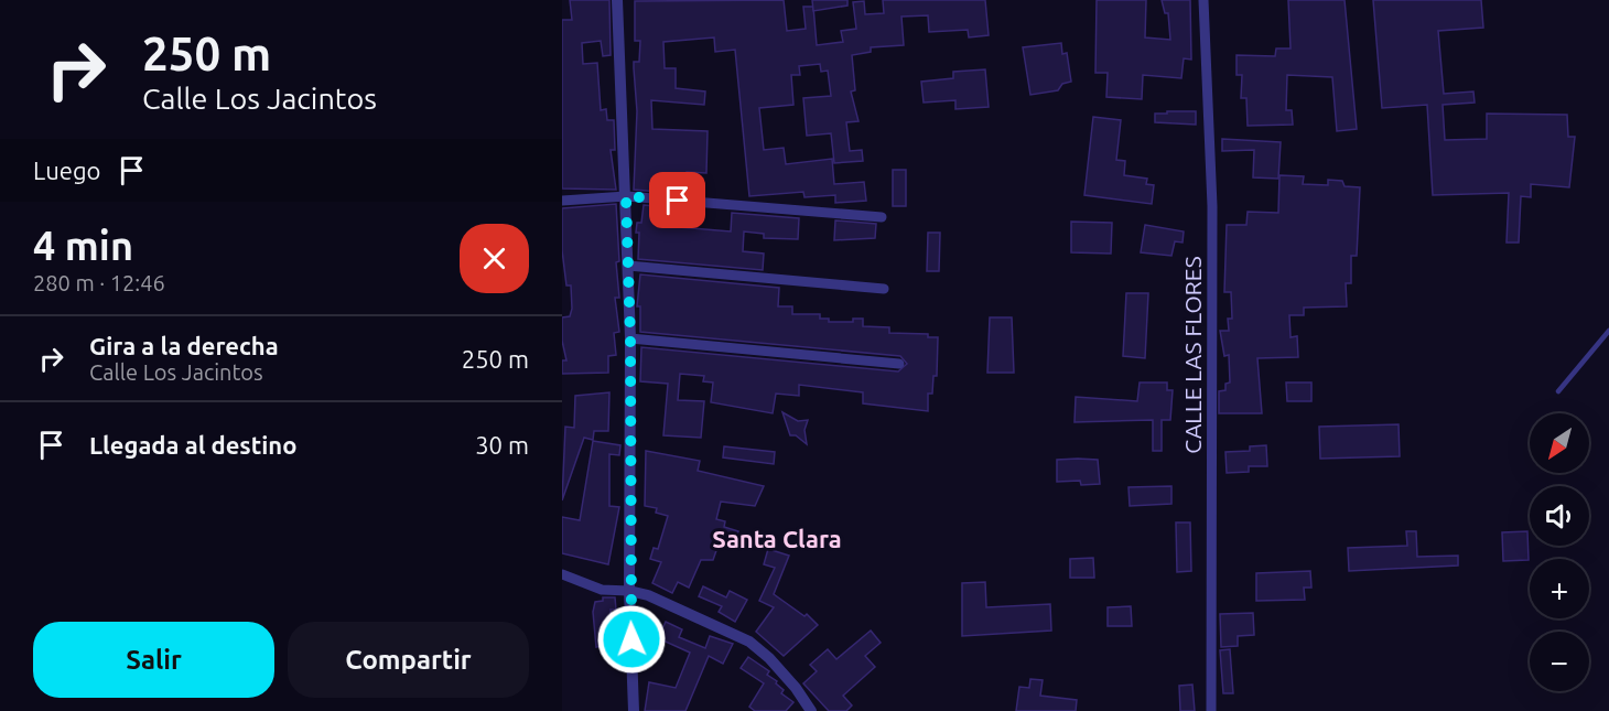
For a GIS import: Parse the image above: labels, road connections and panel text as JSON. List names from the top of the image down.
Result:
{
  "streets": {
    "street": ["CALLE LAS FLORES"]
  },
  "districts": ["Santa Clara"],
  "north": "bottom left",
  "page": {
    "turn": ["250 m", "Calle Los Jacintos"],
    "then": "Luego",
    "heading": ["4 min", "280 m · 12:46"],
    "list": [
      {
        "name": "Gira a la derecha",
        "note": "Calle Los Jacintos",
        "value": "250 m"
      },
      {
        "name": "Llegada al destino",
        "value": "30 m"
      }
    ],
    "map_buttons": ["+", "−"],
    "buttons": ["Salir", "Compartir"]
  }
}
